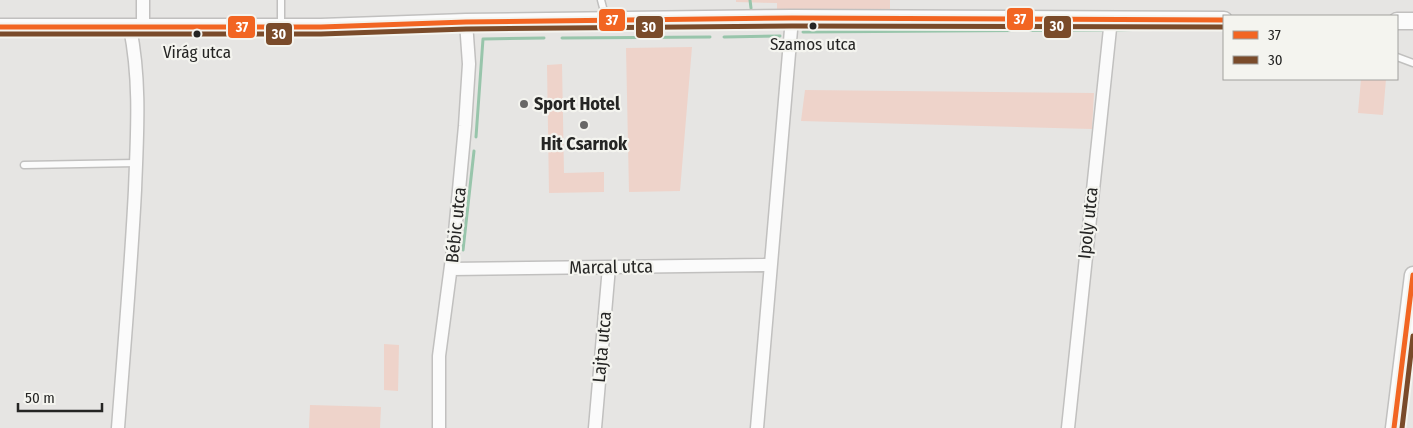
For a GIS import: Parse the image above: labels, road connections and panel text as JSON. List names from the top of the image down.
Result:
{
  "streets": {
    "street": [
      "Ipoly utca",
      "Bébic utca",
      "Marcal utca",
      "Lajta utca"
    ]
  },
  "crossings": [
    ["Bébic utca", "Marcal utca"],
    ["Marcal utca", "Lajta utca"]
  ],
  "places": [
    "Szamos utca",
    "Virág utca",
    "Sport Hotel",
    "Hit Csarnok"
  ],
  "lines": ["transit line 37", "transit line 30"],
  "legend": ["37", "30"],
  "scale_bar": "50 m"
}
